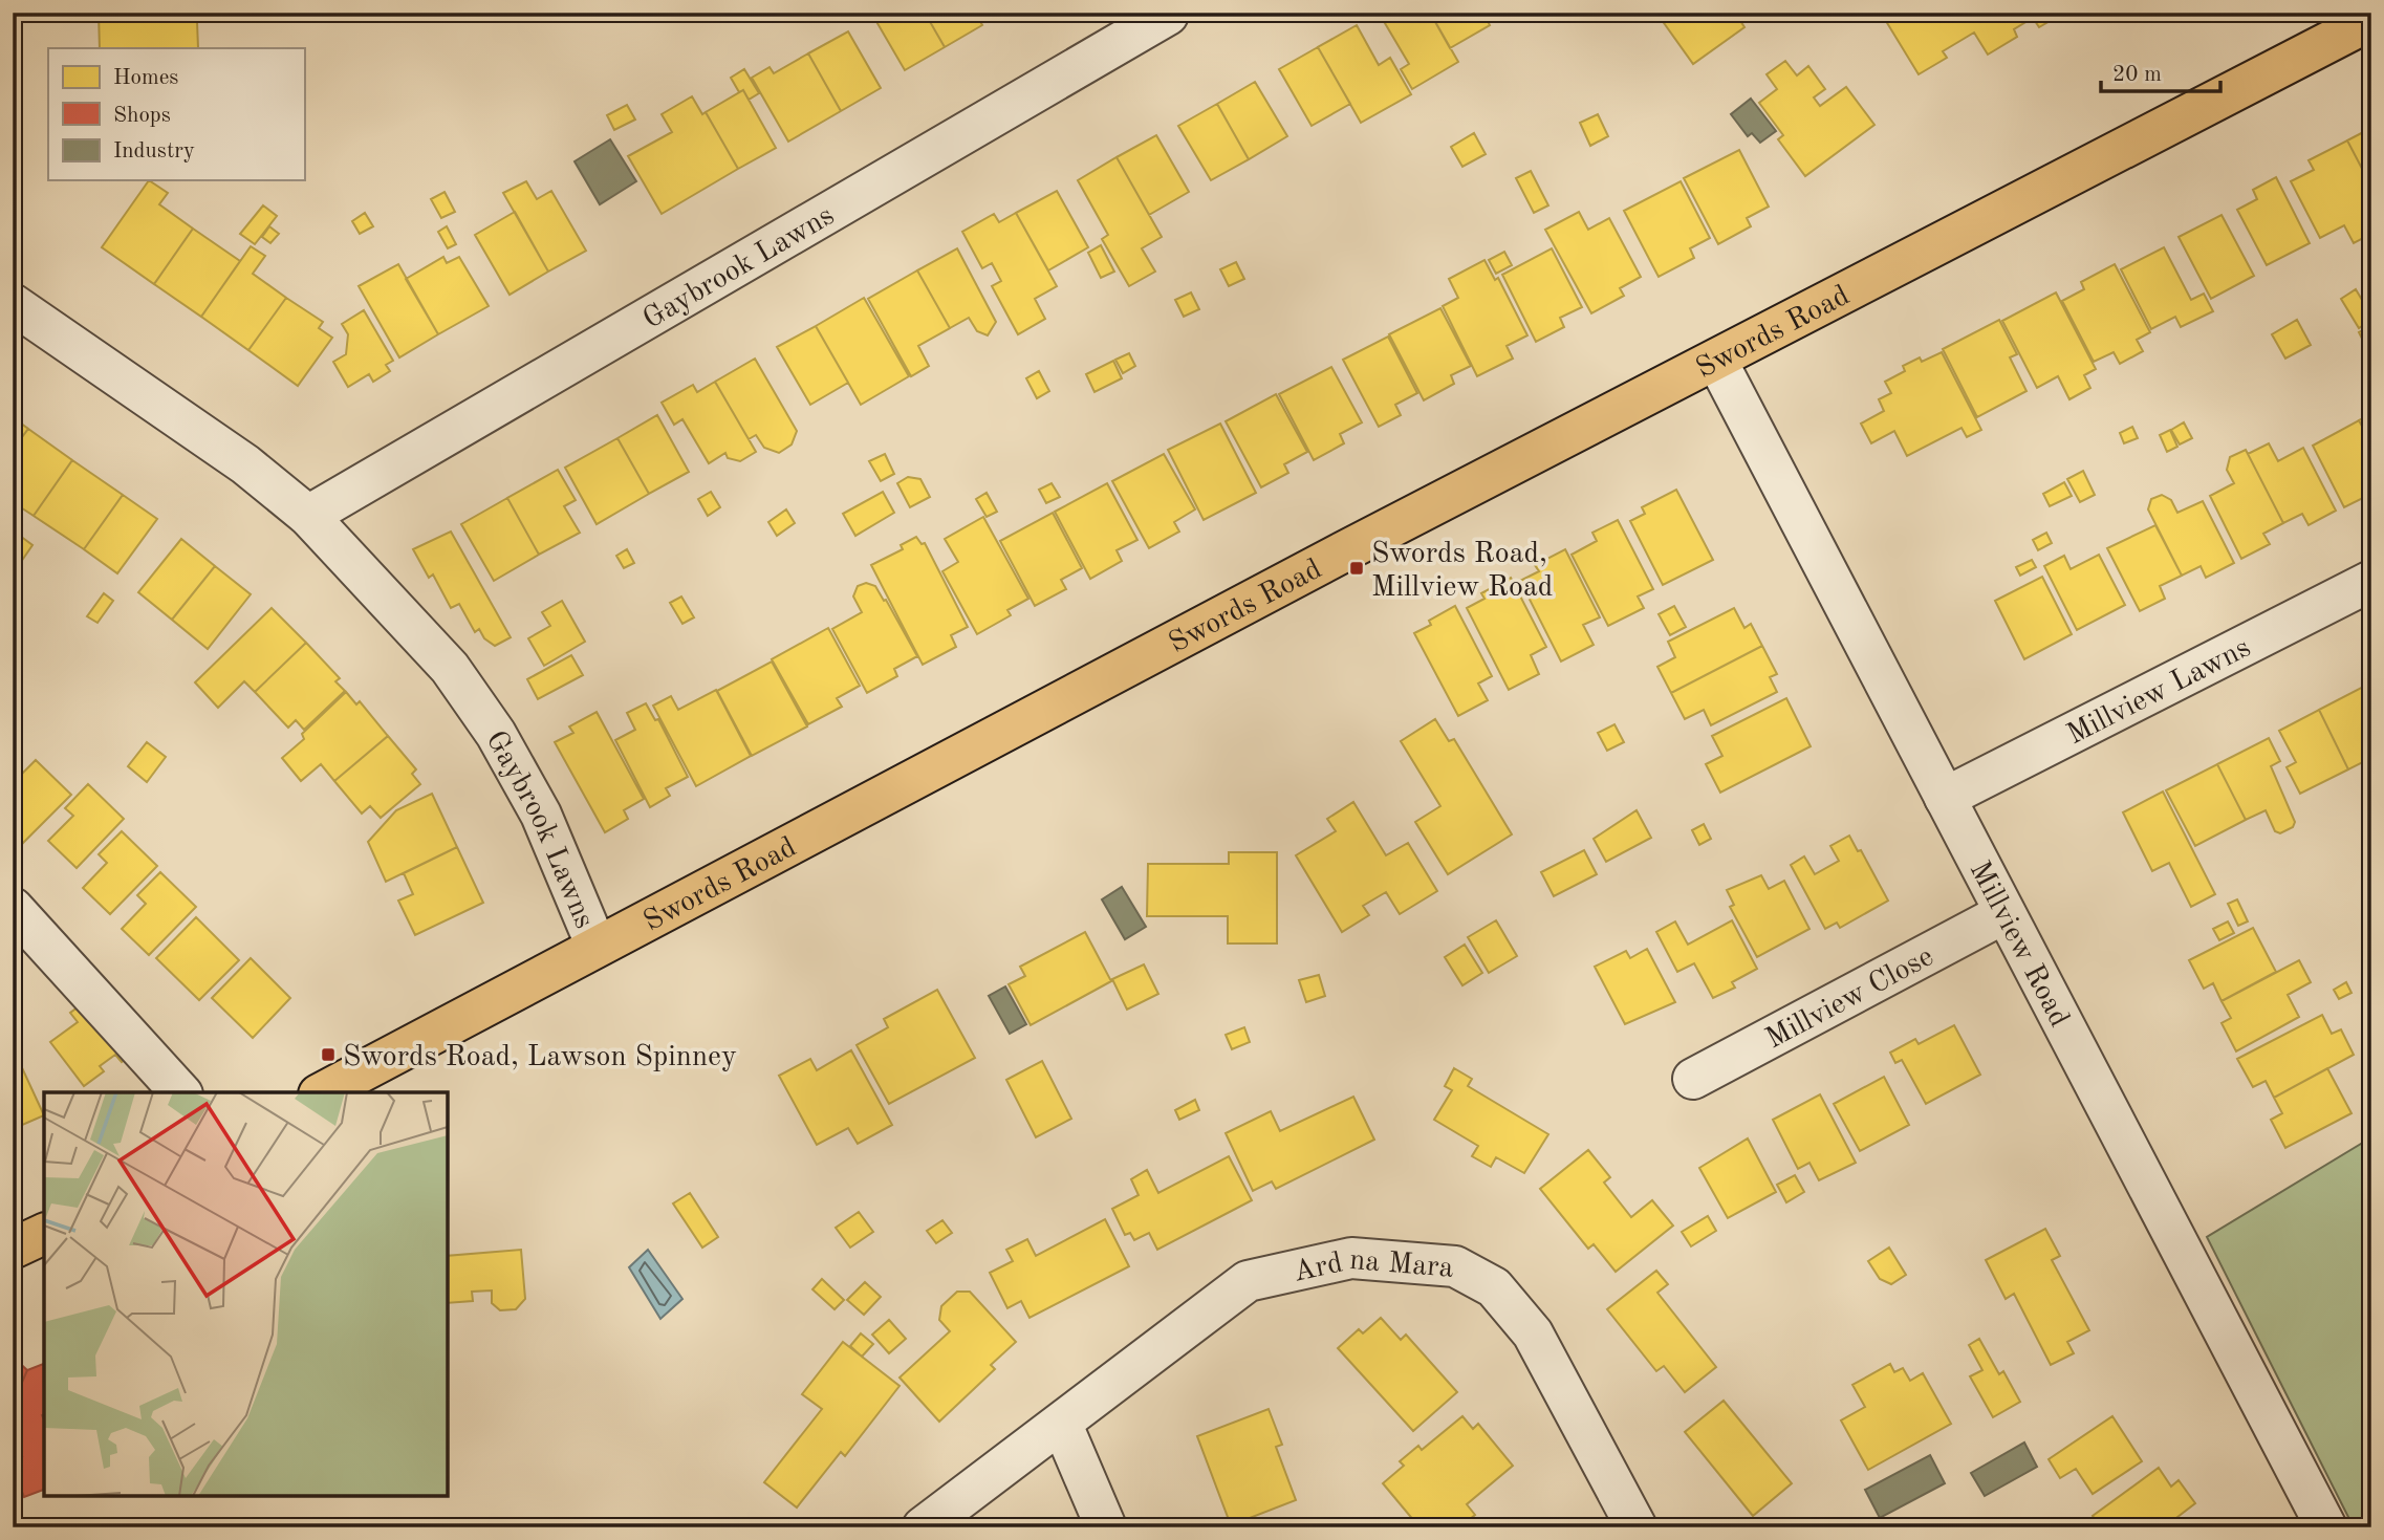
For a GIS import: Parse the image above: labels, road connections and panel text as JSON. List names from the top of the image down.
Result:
{
  "streets": {
    "main road": ["Swords Road"],
    "street": [
      "Gaybrook Lawns",
      "Millview Lawns",
      "Millview Road",
      "Millview Close",
      "Ard na Mara"
    ]
  },
  "crossings": [
    ["Gaybrook Lawns", "Swords Road"],
    ["Swords Road", "Millview Road"],
    ["Millview Lawns", "Millview Road"],
    ["Millview Road", "Millview Close"]
  ],
  "places": {
    "transit": ["Swords Road, Millview Road", "Swords Road, Lawson Spinney"]
  },
  "legend": ["Homes", "Shops", "Industry"],
  "scale_bar": "20 m"
}
